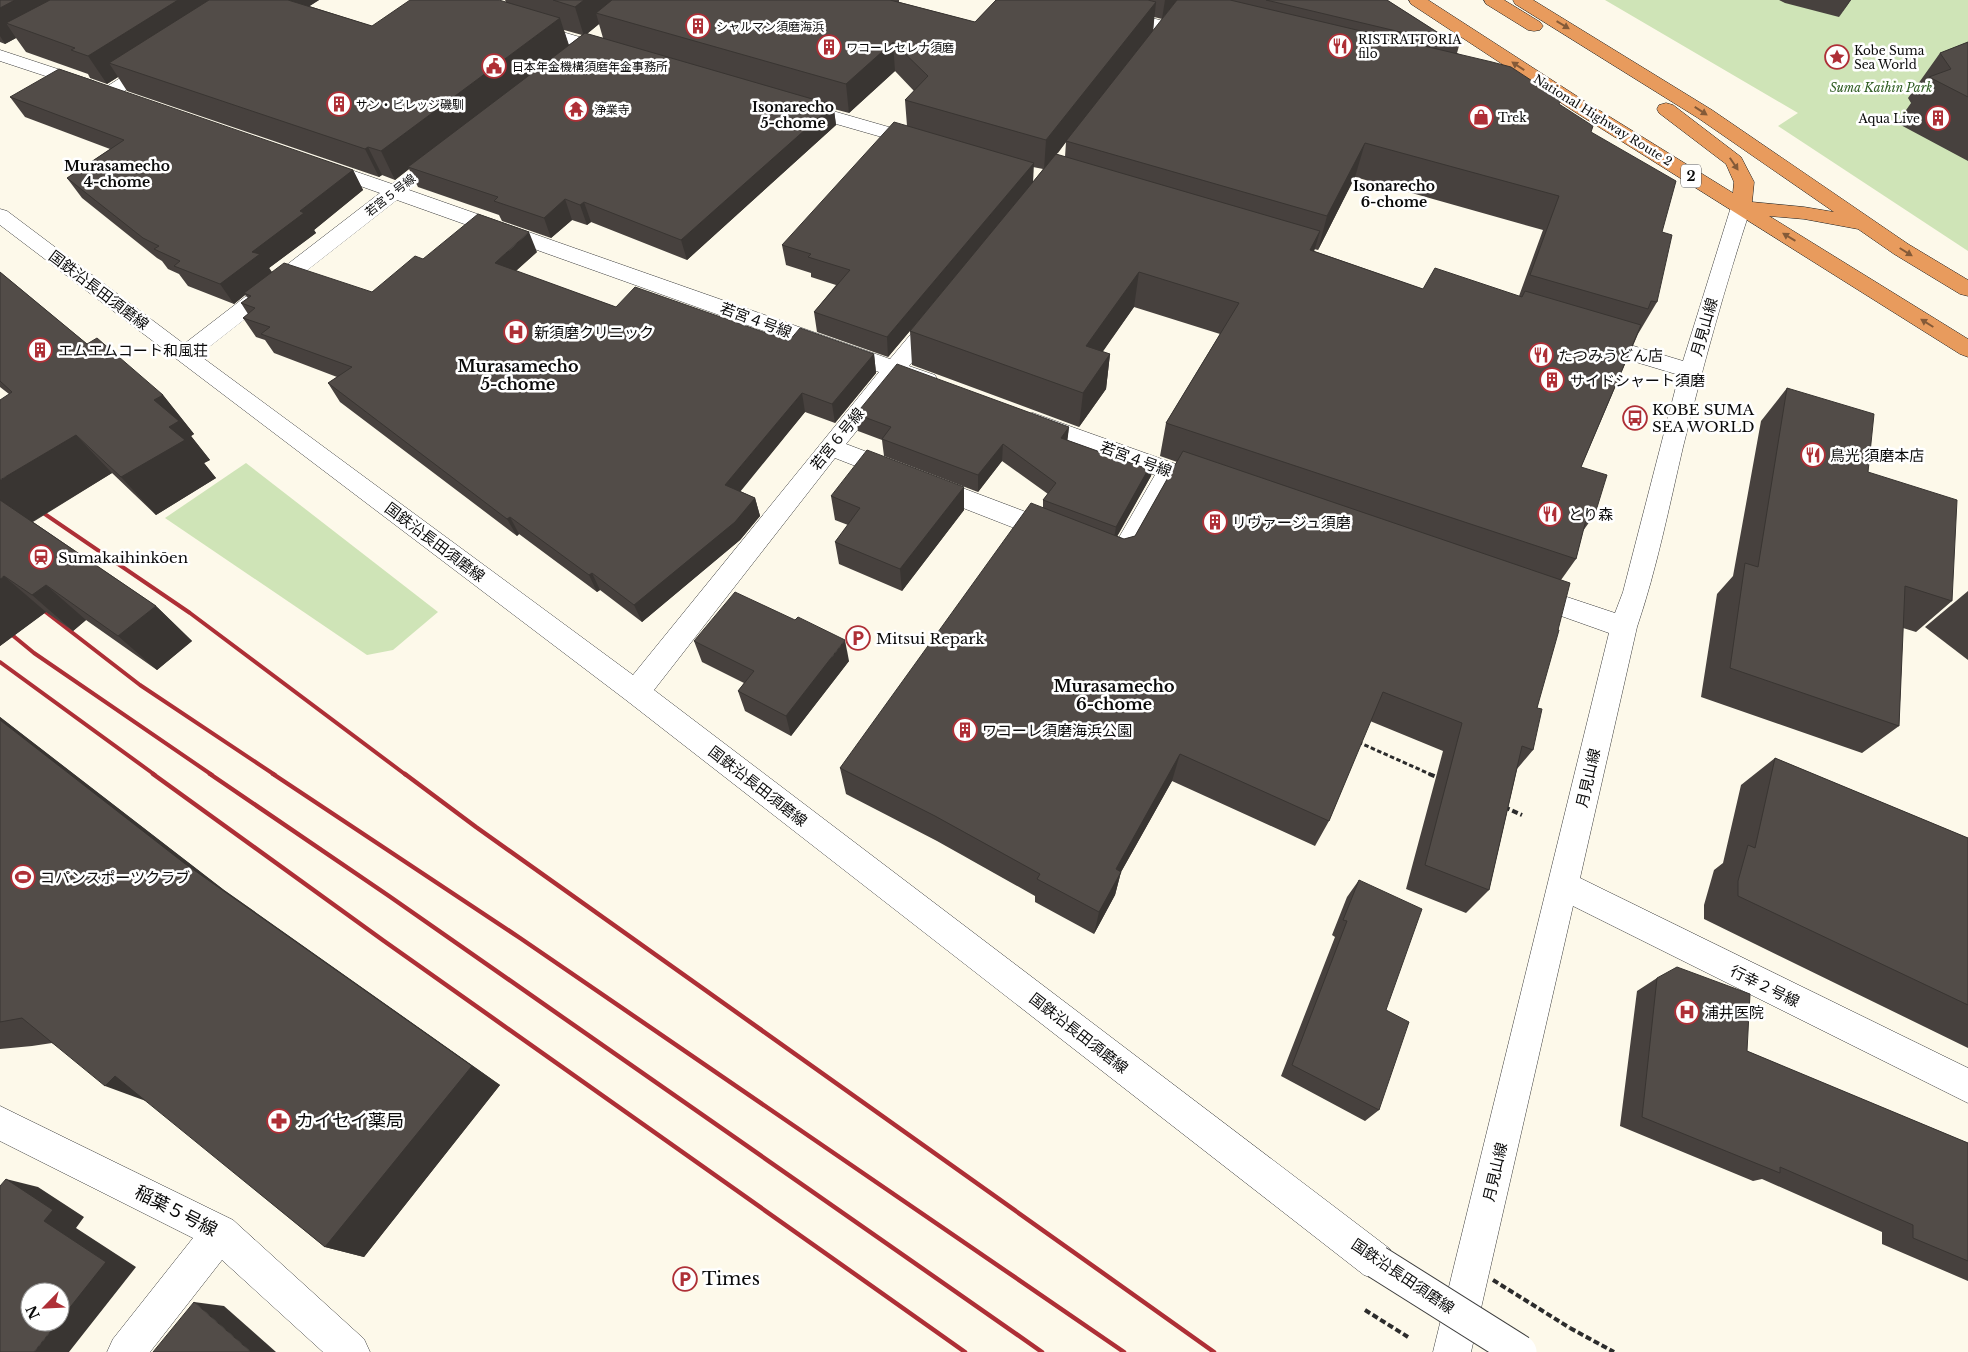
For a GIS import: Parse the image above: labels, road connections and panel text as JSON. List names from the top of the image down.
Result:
{
  "streets": {
    "highway": ["National Highway Route 2", "2"],
    "street": [
      "若宮５号線",
      "国鉄沿長田須磨線",
      "若宮４号線",
      "月見山線",
      "若宮６号線",
      "行幸２号線",
      "稲葉５号線"
    ]
  },
  "crossings": [
    ["National Highway Route 2", "月見山線"],
    ["若宮５号線", "国鉄沿長田須磨線"],
    ["若宮５号線", "若宮４号線"],
    ["国鉄沿長田須磨線", "若宮６号線"],
    ["若宮４号線", "若宮６号線"],
    ["月見山線", "行幸２号線"]
  ],
  "districts": [
    "Isonarecho 5-chome",
    "Murasamecho 4-chome",
    "Isonarecho 6-chome",
    "Murasamecho 5-chome",
    "Murasamecho 6-chome"
  ],
  "parks": ["Suma Kaihin Park"],
  "places": {
    "building": [
      "シャルマン須磨海浜",
      "ワコーレセレナ須磨",
      "サン・ビレッジ磯馴",
      "Aqua Live",
      "エムエムコート和風荘",
      "サイドシャート須磨",
      "リヴァージュ須磨",
      "ワコーレ須磨海浜公園"
    ],
    "restaurant": [
      "RISTRATTORIA filo",
      "たつみうどん店",
      "鳥光 須磨本店",
      "とり森"
    ],
    "place": ["Kobe Suma Sea World"],
    "public building": ["日本年金機構須磨年金事務所"],
    "temple": ["浄業寺"],
    "shop": ["Trek"],
    "hospital": ["新須磨クリニック", "浦井医院"],
    "bus stop": ["KOBE SUMA SEA WORLD"],
    "station": ["Sumakaihinkōen"],
    "parking": ["Mitsui Repark", "Times"],
    "sports": ["コパンスポーツクラブ"],
    "pharmacy": ["カイセイ薬局"]
  },
  "north": "bottom left"
}
